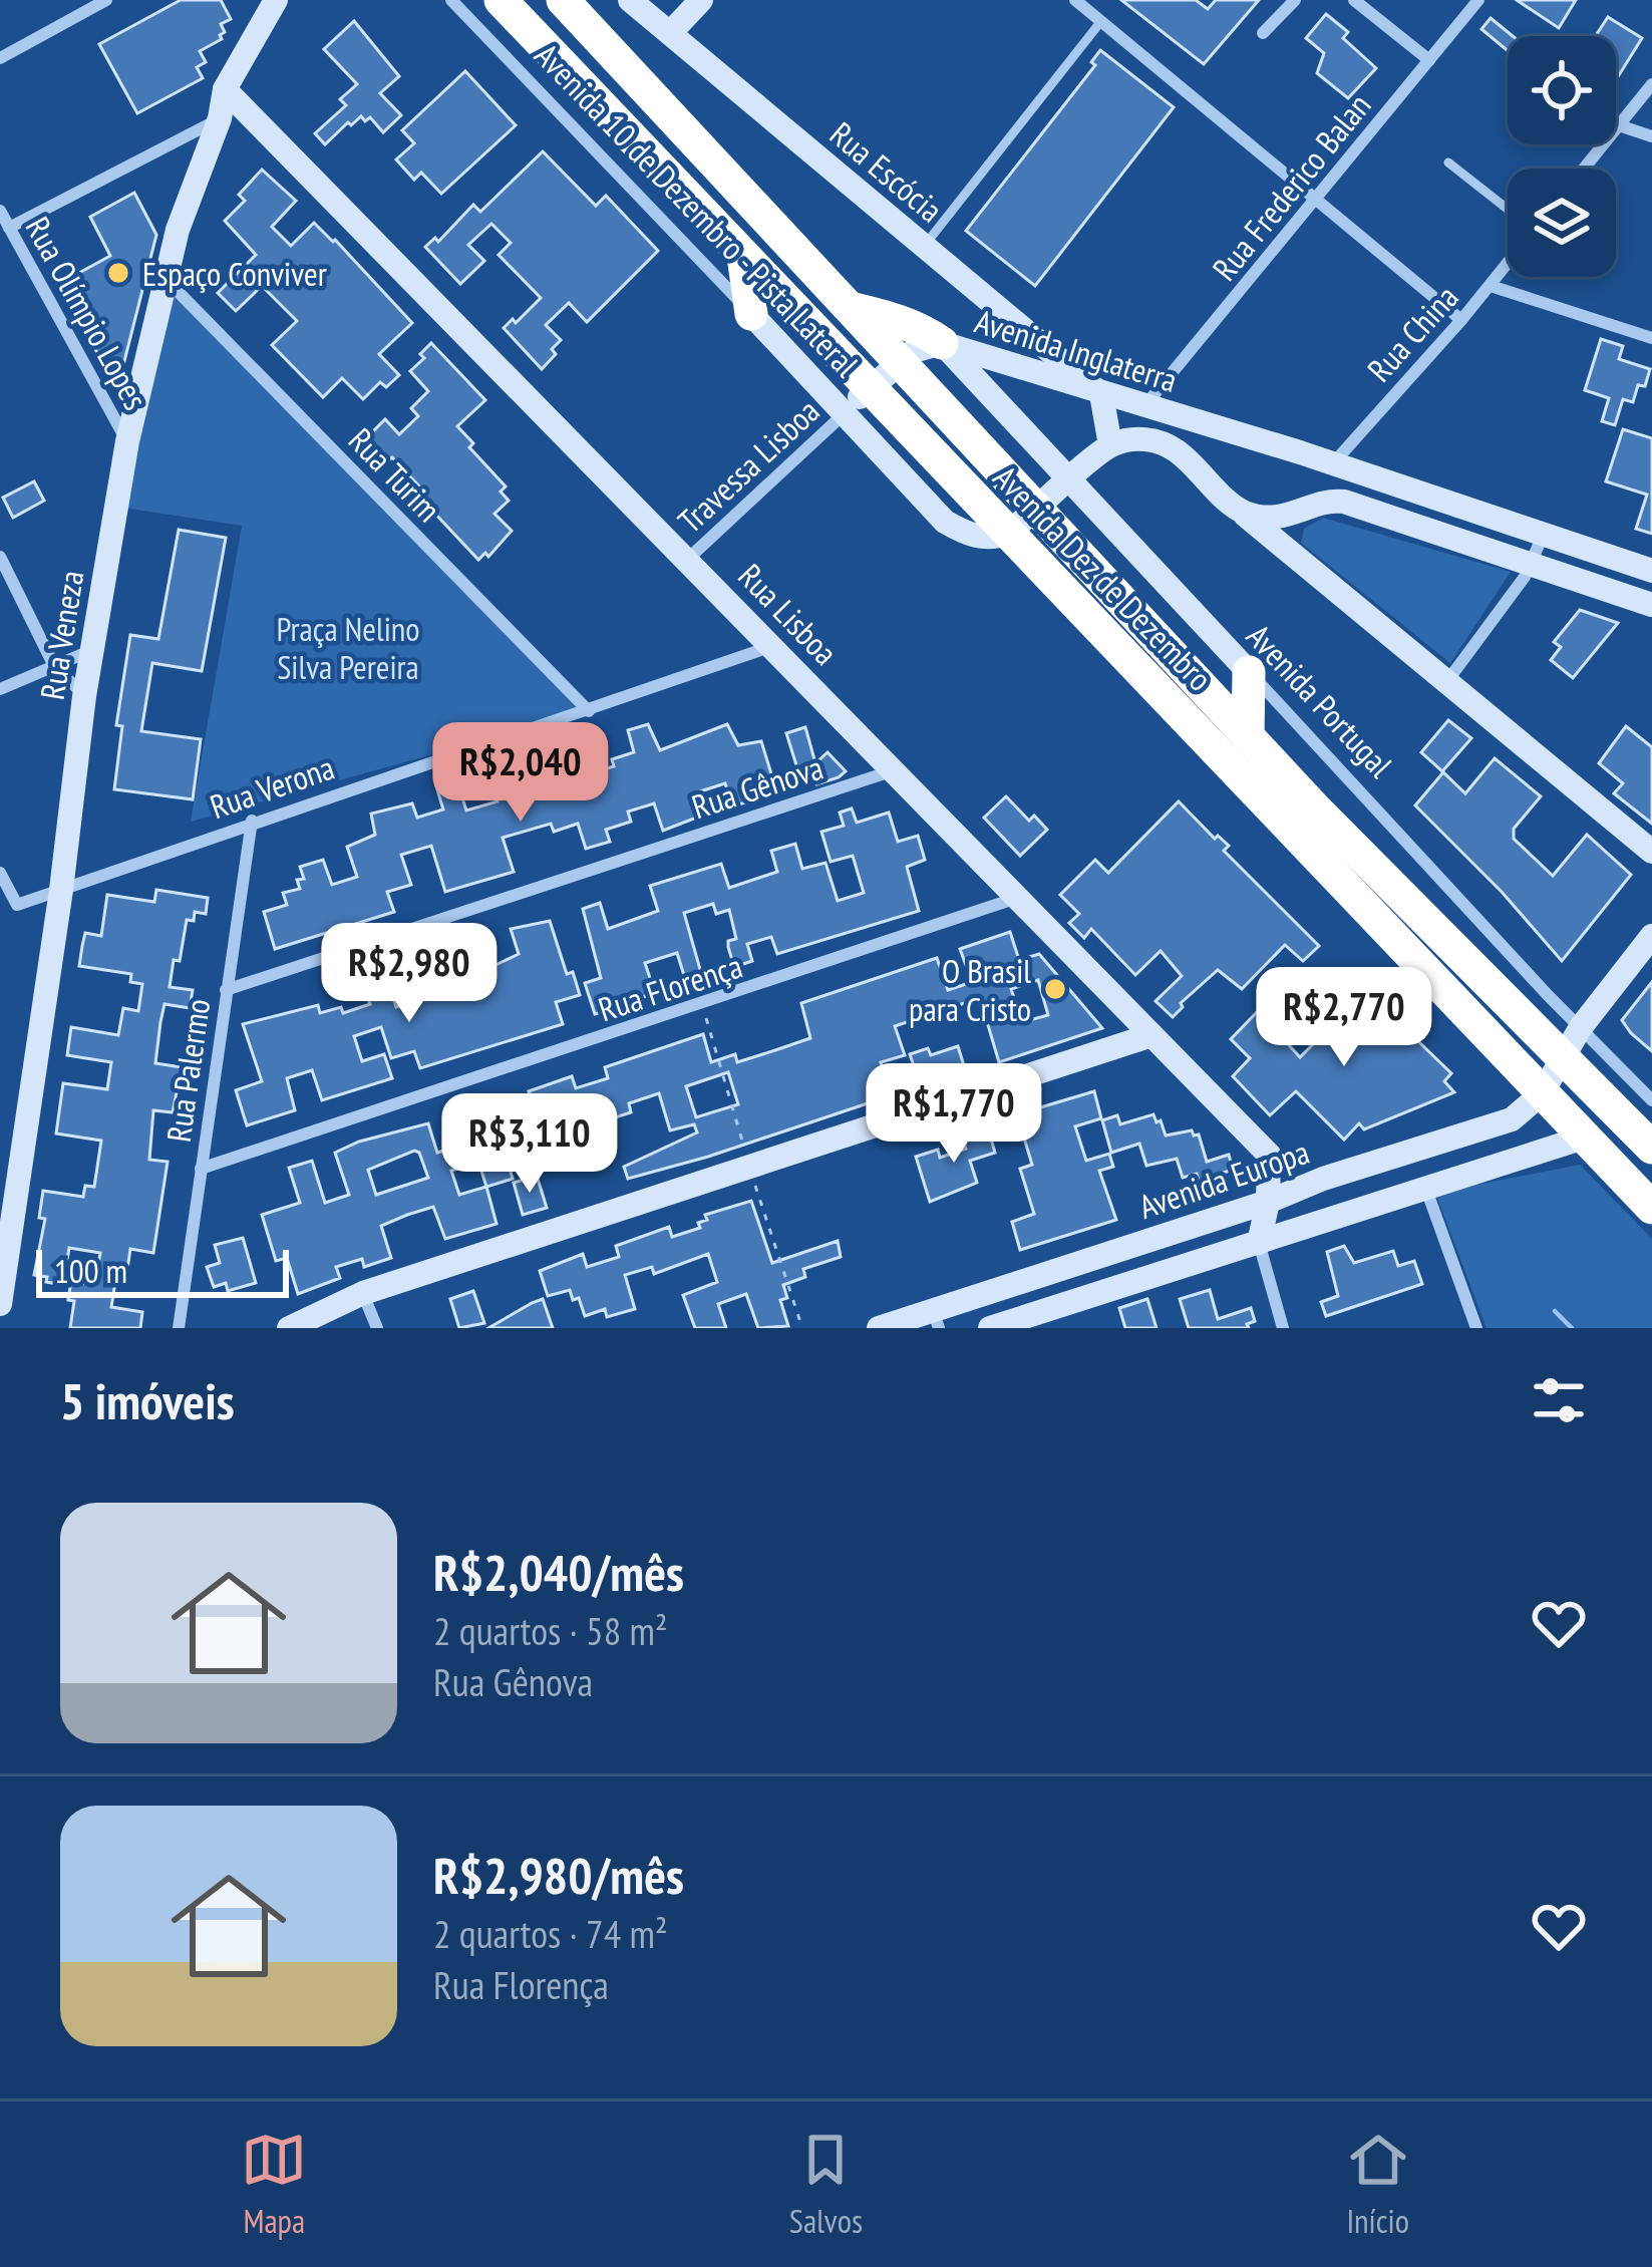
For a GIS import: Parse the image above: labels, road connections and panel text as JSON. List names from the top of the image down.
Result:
{
  "streets": {
    "highway": ["Avenida Dez de Dezembro"],
    "street": [
      "Rua Escócia",
      "Rua Frederico Balan",
      "Avenida 10 de Dezembro - Pista Lateral",
      "Rua Olímpio Lopes",
      "Rua China",
      "Avenida Inglaterra",
      "Travessa Lisboa",
      "Rua Turim",
      "Rua Lisboa",
      "Rua Veneza",
      "Avenida Portugal",
      "Rua Verona",
      "Rua Gênova",
      "Rua Florença",
      "Rua Palermo",
      "Avenida Europa"
    ]
  },
  "crossings": [
    ["Rua Escócia", "Avenida Inglaterra"],
    ["Rua Frederico Balan", "Avenida Inglaterra"],
    ["Avenida 10 de Dezembro - Pista Lateral", "Avenida Inglaterra"],
    ["Avenida 10 de Dezembro - Pista Lateral", "Travessa Lisboa"],
    ["Avenida 10 de Dezembro - Pista Lateral", "Avenida Dez de Dezembro"],
    ["Rua Olímpio Lopes", "Rua Veneza"],
    ["Rua China", "Avenida Inglaterra"],
    ["Avenida Inglaterra", "Travessa Lisboa"],
    ["Avenida Inglaterra", "Avenida Dez de Dezembro"],
    ["Avenida Inglaterra", "Avenida Portugal"],
    ["Travessa Lisboa", "Avenida Dez de Dezembro"],
    ["Travessa Lisboa", "Rua Lisboa"],
    ["Rua Turim", "Rua Veneza"],
    ["Rua Turim", "Rua Verona"],
    ["Avenida Dez de Dezembro", "Avenida Portugal"],
    ["Avenida Dez de Dezembro", "Avenida Europa"],
    ["Rua Lisboa", "Rua Veneza"],
    ["Rua Lisboa", "Rua Verona"],
    ["Rua Lisboa", "Rua Gênova"],
    ["Rua Lisboa", "Rua Florença"],
    ["Rua Veneza", "Rua Verona"],
    ["Avenida Portugal", "Avenida Europa"],
    ["Rua Verona", "Rua Palermo"],
    ["Rua Gênova", "Rua Palermo"],
    ["Rua Florença", "Rua Palermo"]
  ],
  "parks": ["Praça Nelino Silva Pereira"],
  "places": ["Espaço Conviver", "O Brasil para Cristo"],
  "scale_bar": "100 m",
  "page": {
    "price": [
      "R$2,040",
      "R$2,980",
      "R$2,770",
      "R$1,770",
      "R$3,110"
    ],
    "scale": "100 m",
    "heading": "5 imóveis",
    "list": [
      {
        "name": "R$2,040/mês",
        "note": "2 quartos · 58 m² · Rua Gênova"
      },
      {
        "name": "R$2,980/mês",
        "note": "2 quartos · 74 m² · Rua Florença"
      }
    ],
    "tabs": ["Mapa", "Salvos", "Início"]
  }
}
